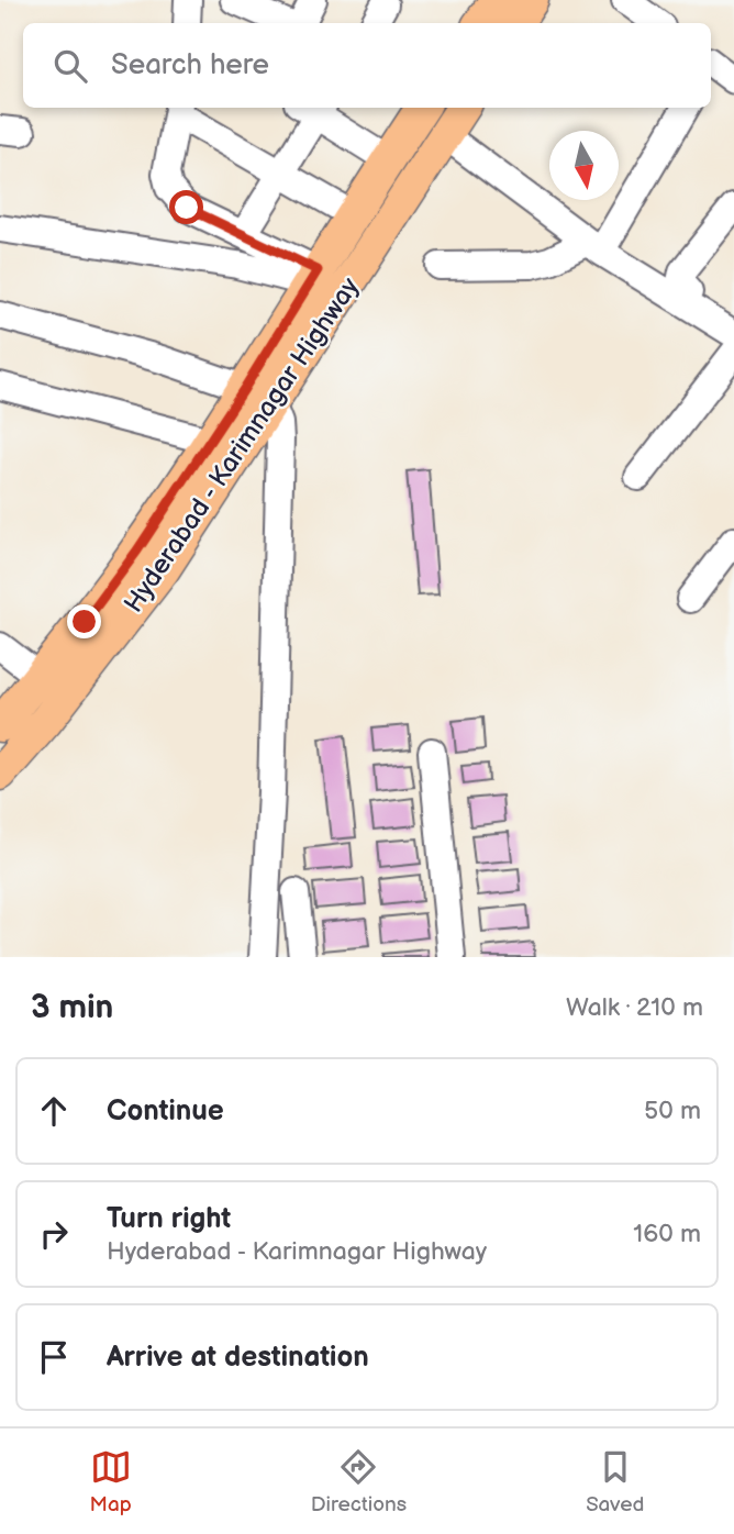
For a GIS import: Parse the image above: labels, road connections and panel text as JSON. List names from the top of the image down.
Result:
{
  "streets": {
    "main road": ["Hyderabad - Karimnagar Highway"]
  },
  "north": "bottom",
  "page": {
    "search": "Search here",
    "heading": ["3 min", "Walk · 210 m"],
    "list": [
      ["Continue", "50 m"],
      ["Turn right", "Hyderabad - Karimnagar Highway", "160 m"],
      "Arrive at destination"
    ],
    "nav": ["Map", "Directions", "Saved"]
  }
}
